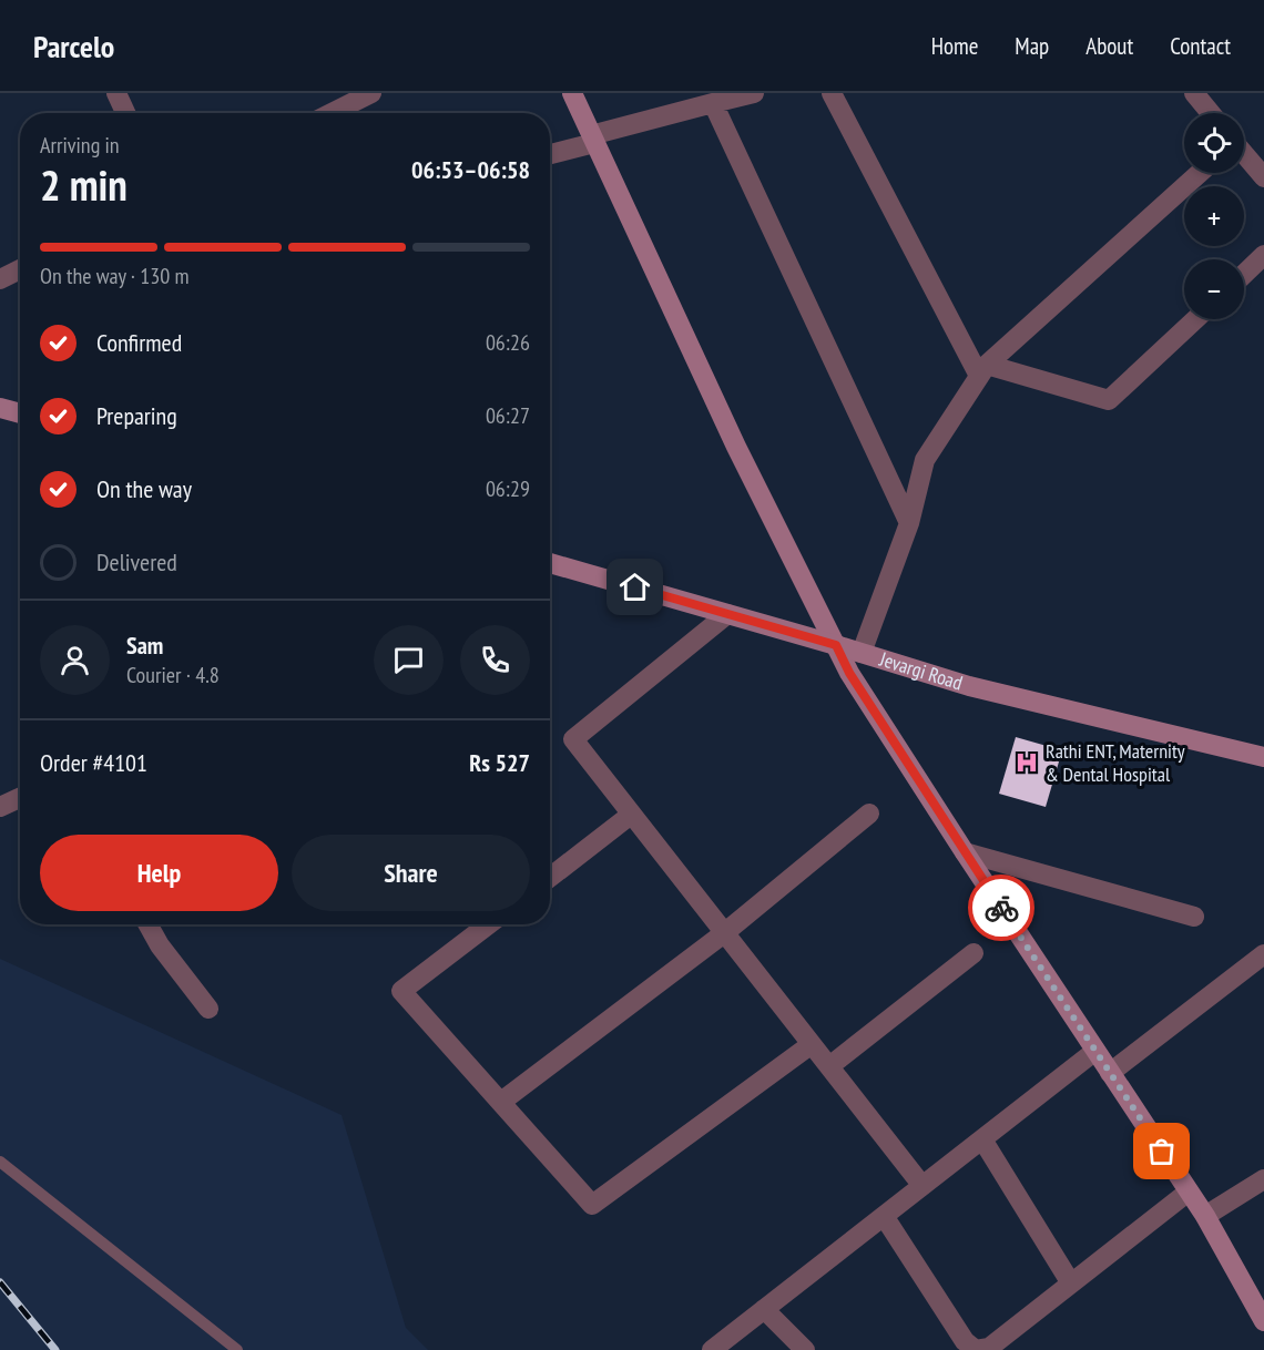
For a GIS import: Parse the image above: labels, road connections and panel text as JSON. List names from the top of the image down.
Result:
{
  "streets": {
    "street": ["Jevargi Road"]
  },
  "places": {
    "hospital": ["Rathi ENT, Maternity & Dental Hospital"]
  },
  "page": {
    "header": "Parcelo",
    "nav": [
      "Home",
      "Map",
      "About",
      "Contact"
    ],
    "map_buttons": ["+", "−"],
    "heading": ["2 min", "Arriving in", "06:53–06:58"],
    "panel": [
      "Sam",
      "Courier · 4.8",
      "Order #4101",
      "Rs 527"
    ],
    "bar": "On the way · 130 m",
    "list": [
      ["Confirmed", "06:26"],
      ["Preparing", "06:27"],
      ["On the way", "06:29"],
      "Delivered"
    ],
    "buttons": ["Help", "Share"]
  }
}
